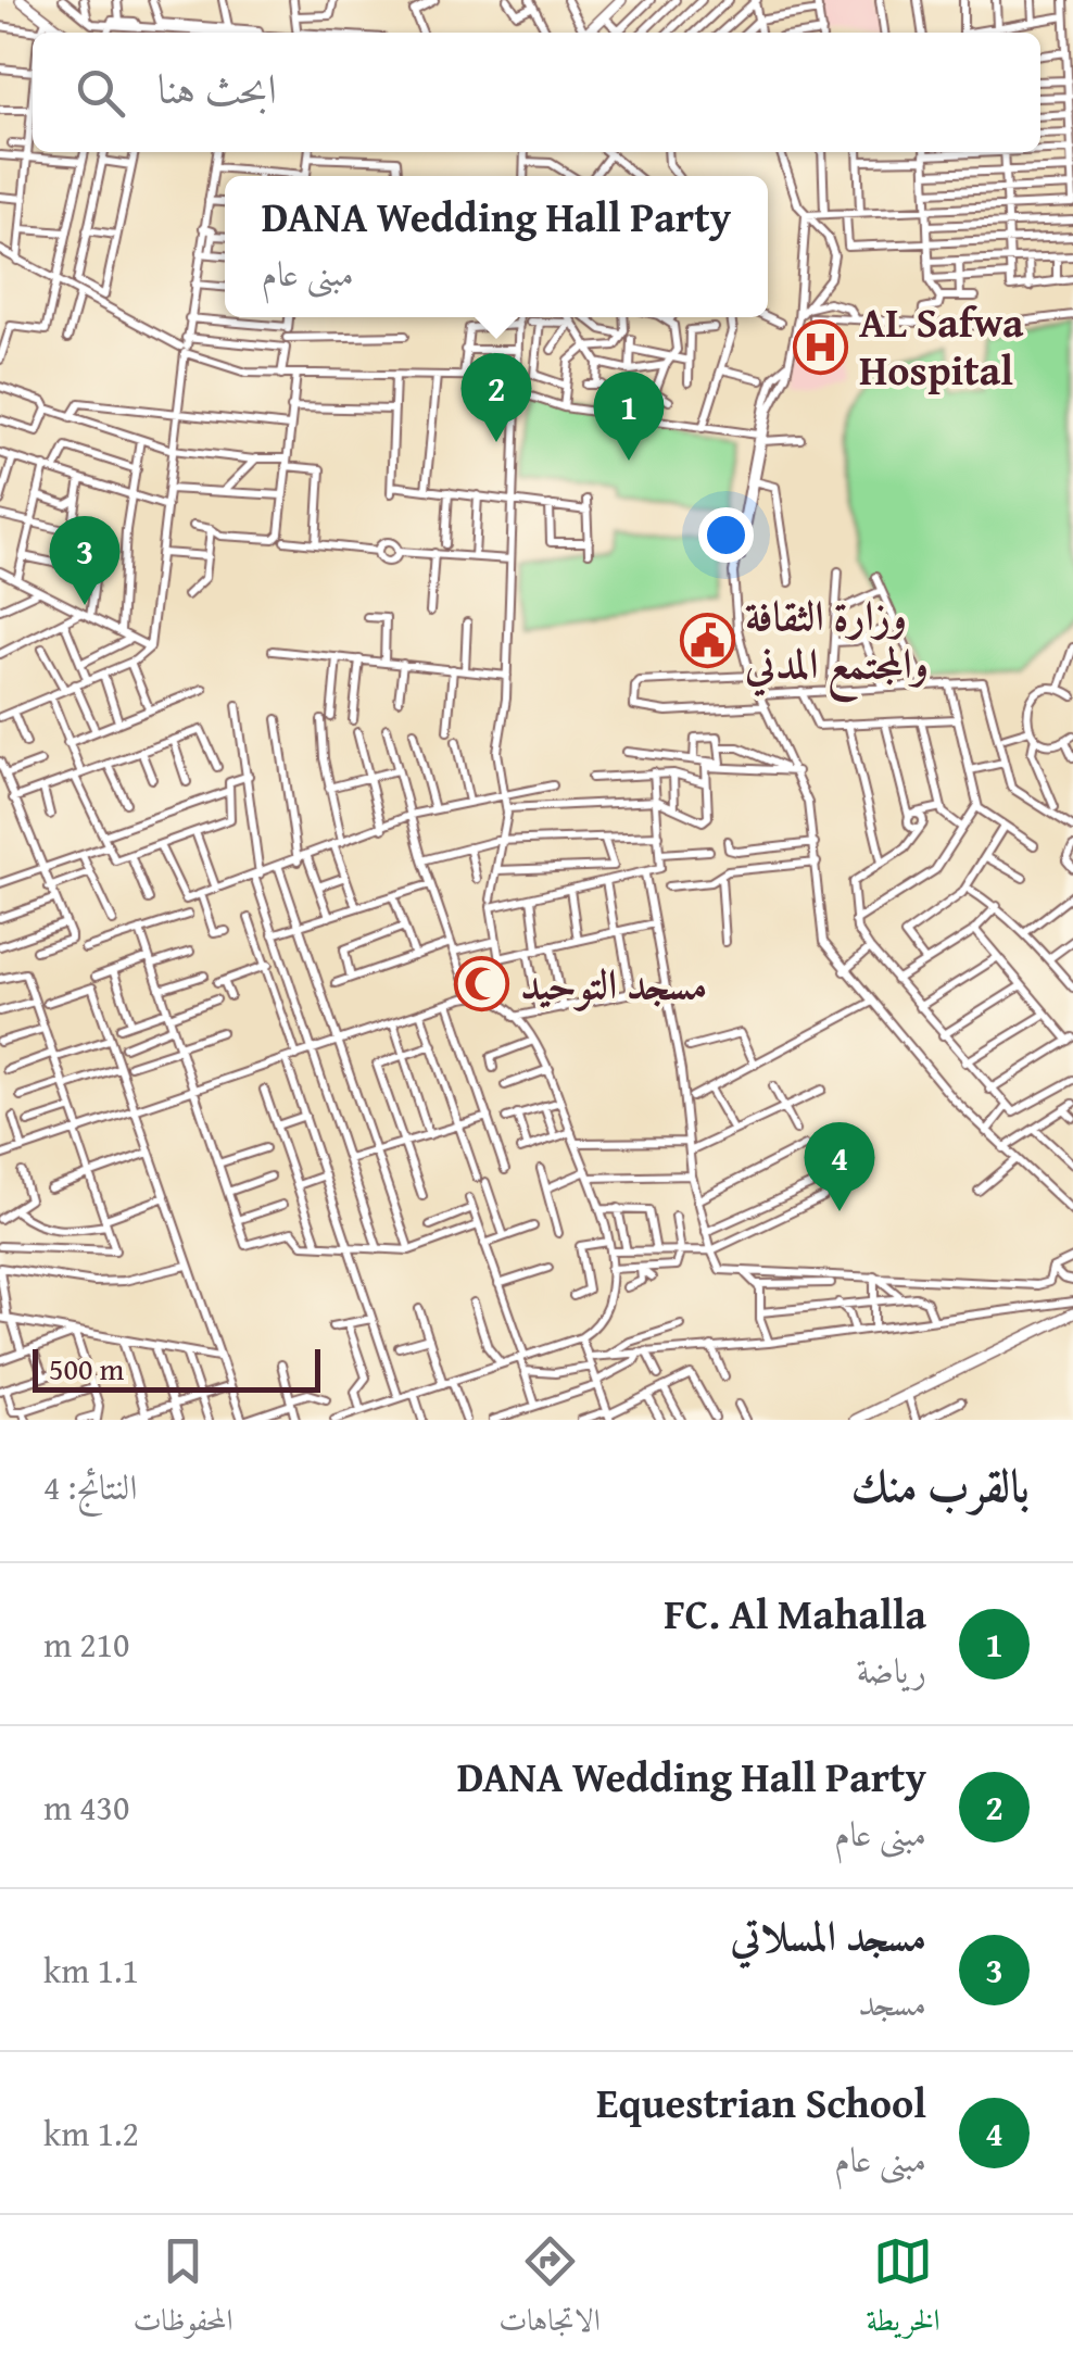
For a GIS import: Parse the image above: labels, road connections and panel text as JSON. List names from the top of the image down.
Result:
{
  "places": {
    "hospital": ["AL Safwa Hospital"],
    "public building": ["وزارة الثقافة والمجتمع المدني"],
    "mosque": ["مسجد التوحيد"]
  },
  "scale_bar": "500 m",
  "page": {
    "search": "ابحث هنا",
    "popup": ["DANA Wedding Hall Party", "مبنى عام"],
    "pins": [
      "2",
      "1",
      "3",
      "4"
    ],
    "scale": "500 m",
    "heading": ["بالقرب منك", "النتائج: 4"],
    "list": [
      {
        "mark": "1",
        "name": "FC. Al Mahalla",
        "note": "رياضة",
        "value": "210 m"
      },
      {
        "mark": "2",
        "name": "DANA Wedding Hall Party",
        "note": "مبنى عام",
        "value": "430 m"
      },
      {
        "mark": "3",
        "name": "مسجد المسلاتي",
        "note": "مسجد",
        "value": "1.1 km"
      },
      {
        "mark": "4",
        "name": "Equestrian School",
        "note": "مبنى عام",
        "value": "1.2 km"
      }
    ],
    "nav": ["الخريطة", "الاتجاهات", "المحفوظات"]
  }
}
